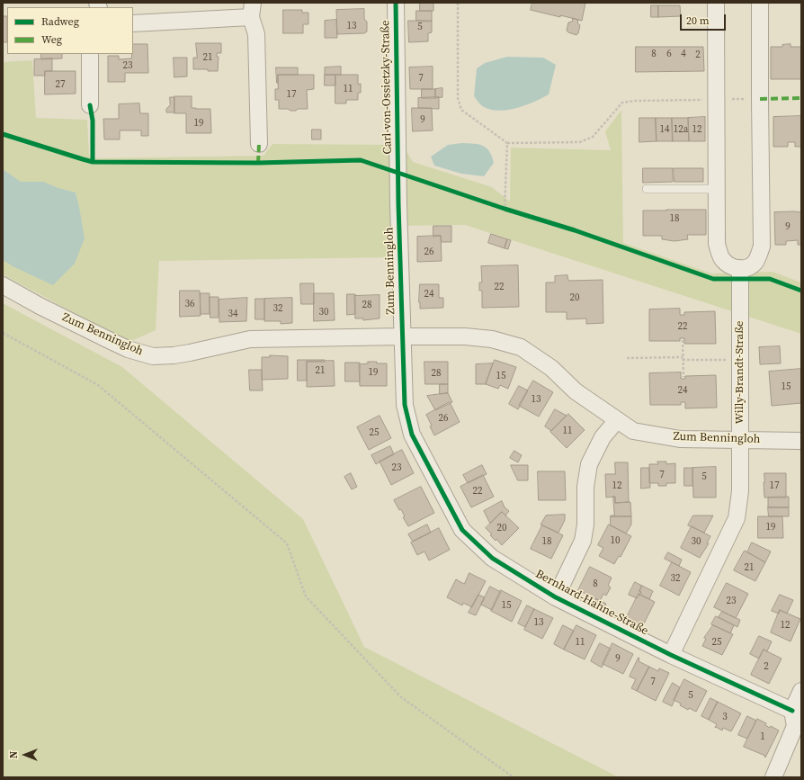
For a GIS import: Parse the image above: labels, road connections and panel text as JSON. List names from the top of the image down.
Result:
{
  "streets": {
    "street": [
      "Carl-von-Ossietzky-Straße",
      "Zum Benningloh",
      "Willy-Brandt-Straße",
      "Bernhard-Hahne-Straße"
    ]
  },
  "crossings": [
    ["Carl-von-Ossietzky-Straße", "Zum Benningloh"],
    ["Zum Benningloh", "Willy-Brandt-Straße"],
    ["Zum Benningloh", "Bernhard-Hahne-Straße"],
    ["Willy-Brandt-Straße", "Bernhard-Hahne-Straße"]
  ],
  "house_numbers": [
    "13",
    "5",
    "8",
    "6",
    "4",
    "2",
    "21",
    "23",
    "7",
    "27",
    "11",
    "17",
    "9",
    "19",
    "14",
    "12a",
    "12",
    "18",
    "9",
    "26",
    "22",
    "24",
    "20",
    "36",
    "28",
    "32",
    "30",
    "34",
    "22",
    "21",
    "19",
    "28",
    "15",
    "15",
    "24",
    "13",
    "26",
    "11",
    "25",
    "23",
    "7",
    "5",
    "12",
    "17",
    "22",
    "19",
    "20",
    "10",
    "18",
    "30",
    "21",
    "32",
    "8",
    "23",
    "15",
    "13",
    "12",
    "11",
    "25",
    "9",
    "2",
    "7",
    "5",
    "3",
    "1"
  ],
  "legend": ["Radweg", "Weg"],
  "scale_bar": "20 m",
  "north": "left"
}
